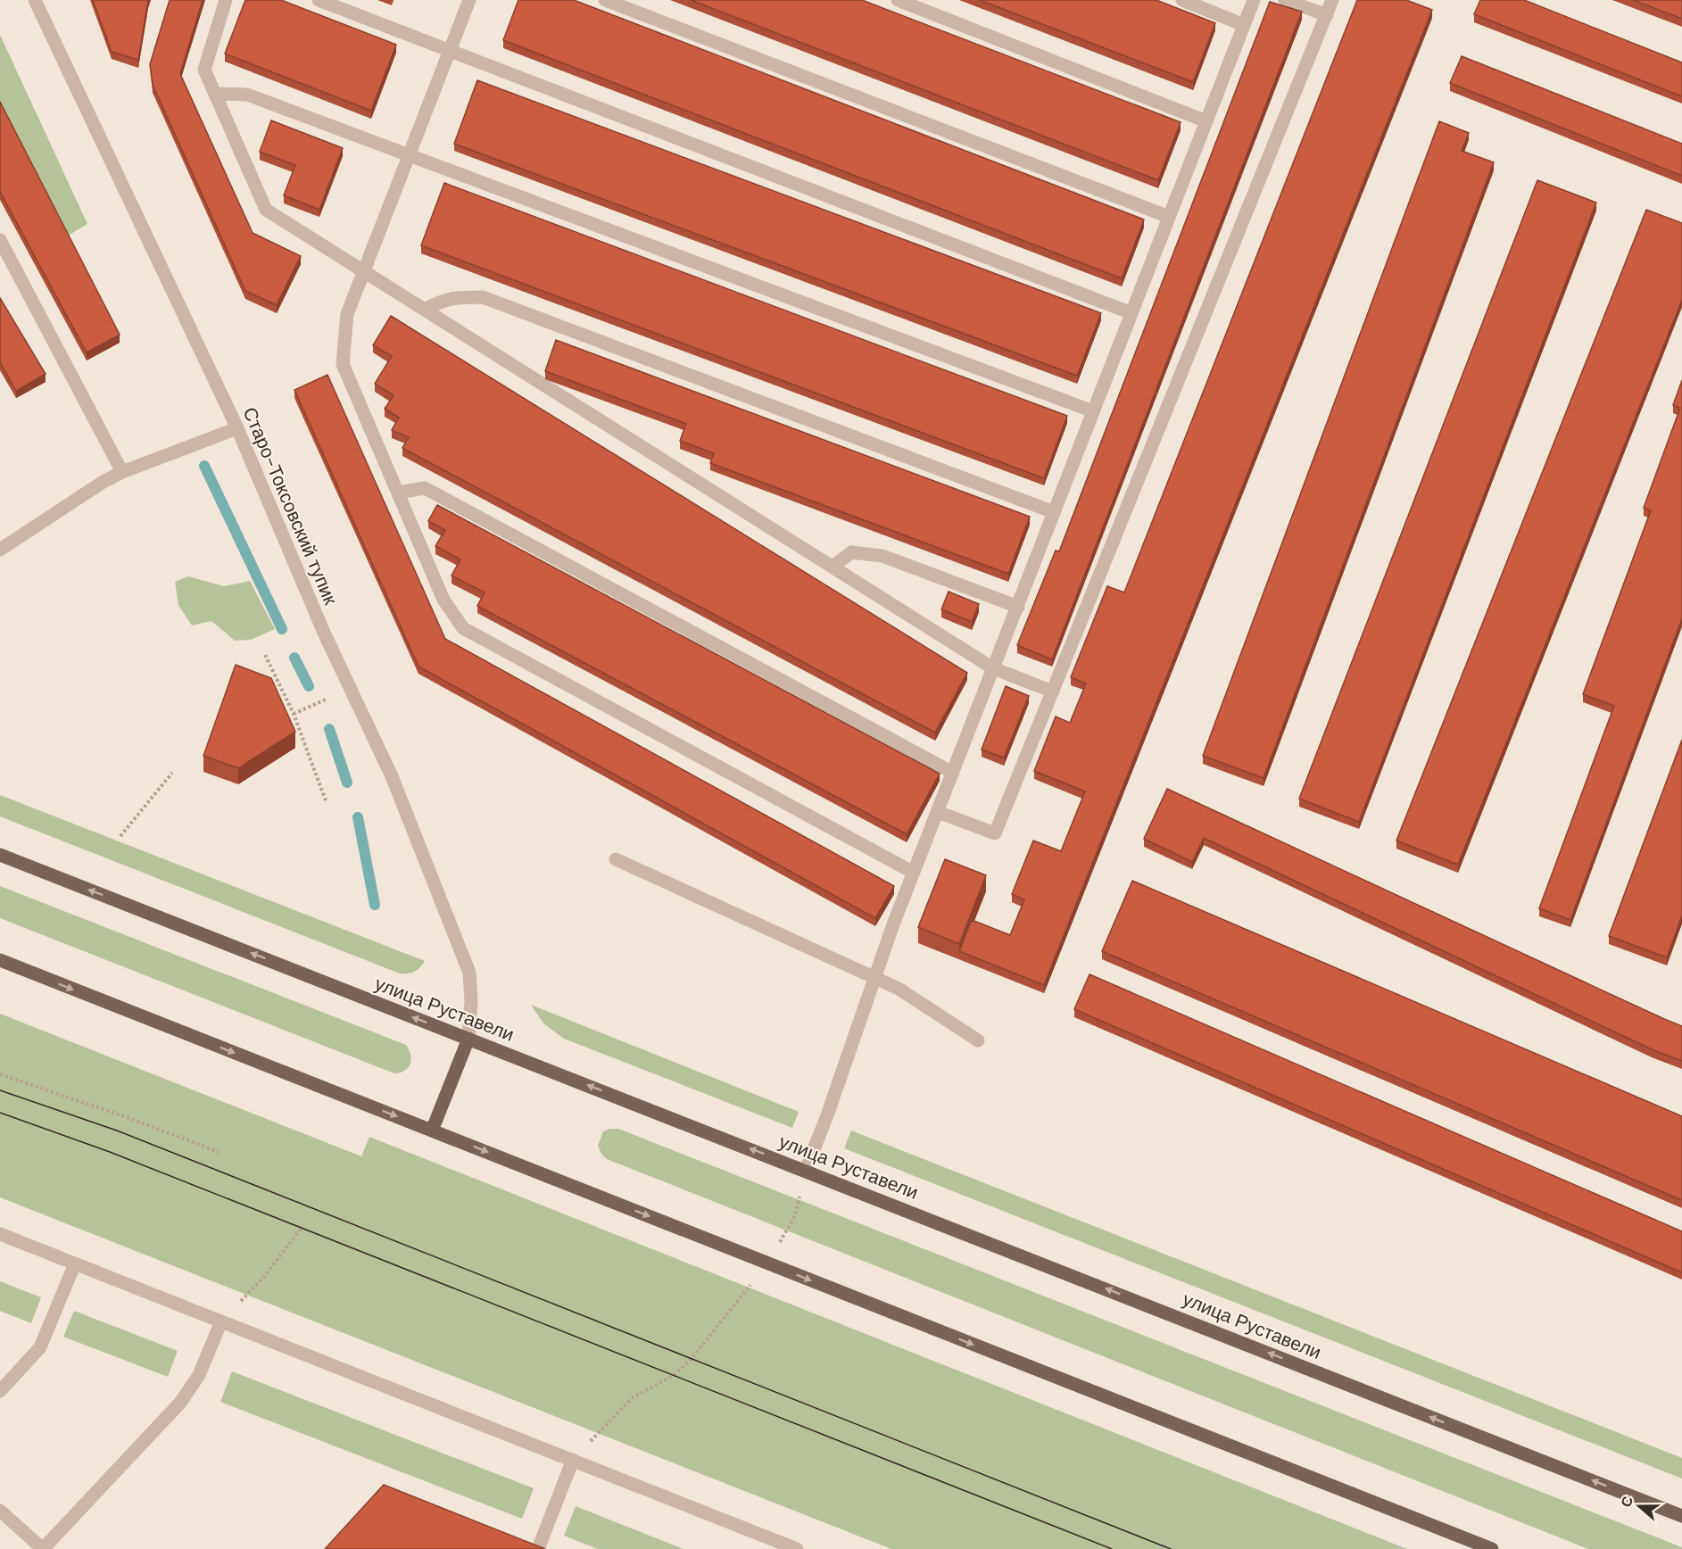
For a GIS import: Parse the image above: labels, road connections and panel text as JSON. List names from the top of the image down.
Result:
{
  "streets": {
    "main road": ["улица Руставели"],
    "street": ["Старо-Токсовский тупик"]
  },
  "crossings": [
    ["Старо-Токсовский тупик", "улица Руставели"]
  ],
  "north": "left"
}
